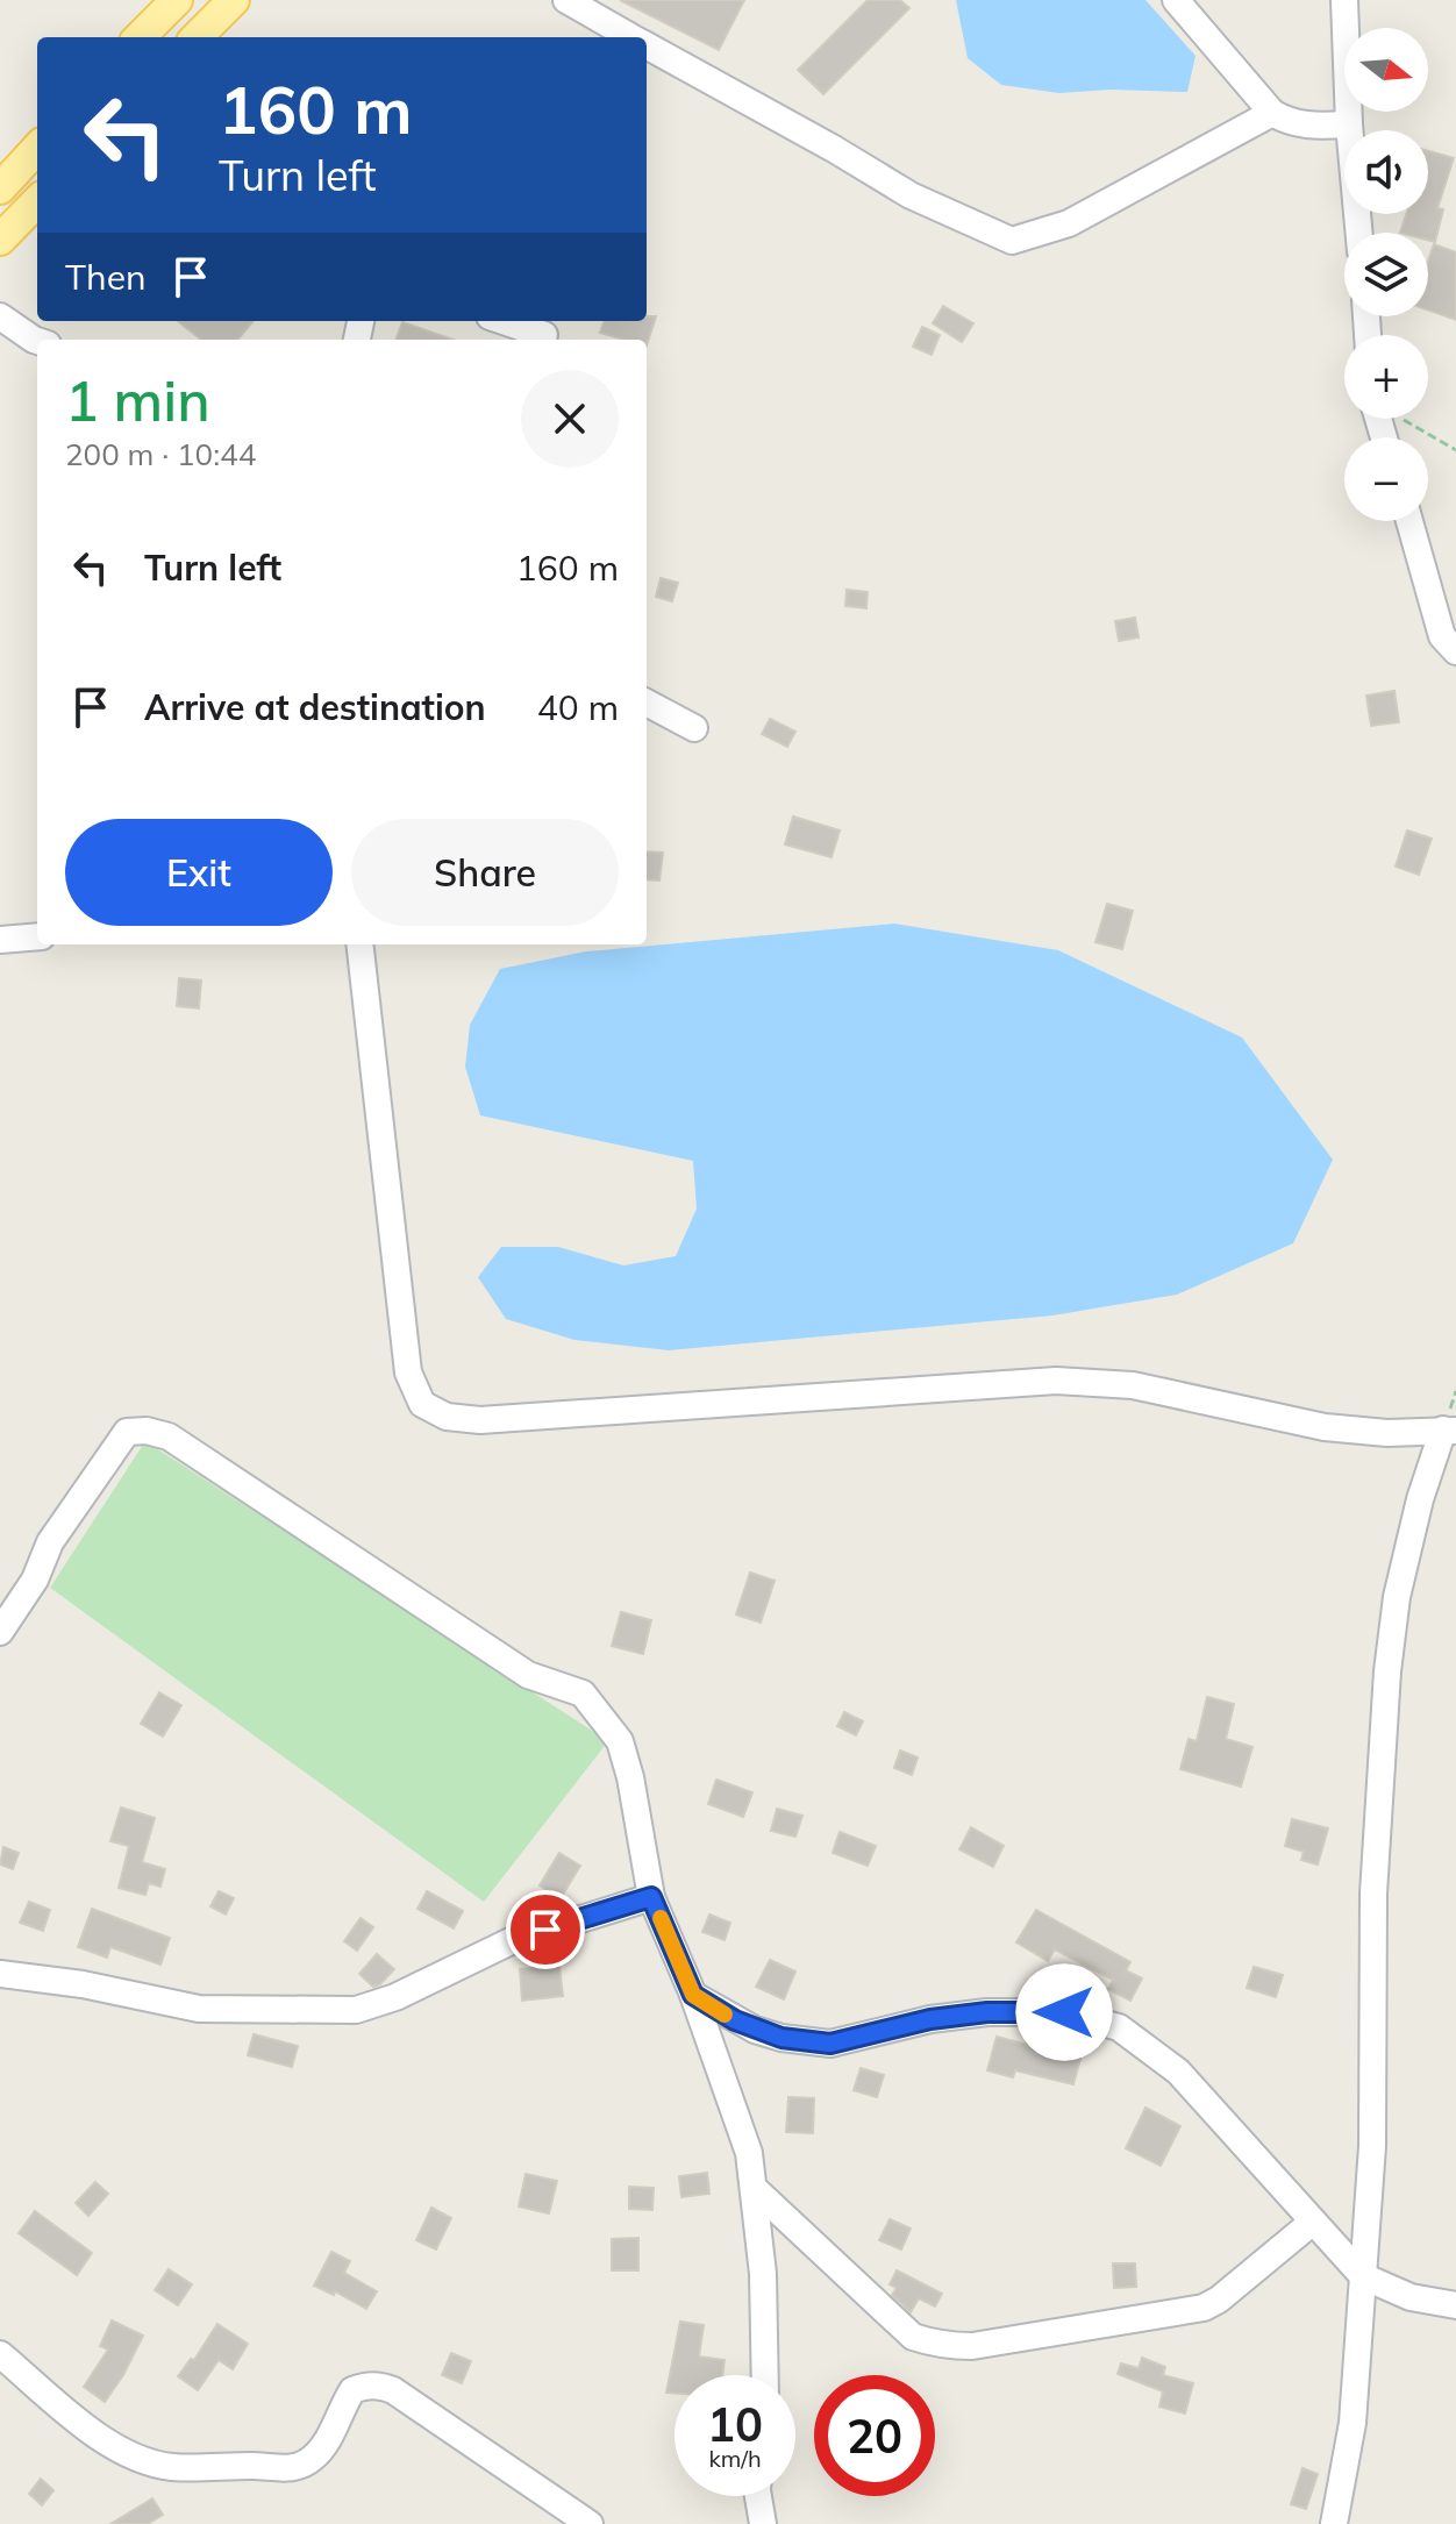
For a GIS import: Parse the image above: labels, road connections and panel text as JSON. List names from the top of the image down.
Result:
{
  "north": "right",
  "page": {
    "map_buttons": ["+", "−"],
    "turn": ["160 m", "Turn left"],
    "then": "Then",
    "heading": ["1 min", "200 m · 10:44"],
    "list": [
      {
        "name": "Turn left",
        "value": "160 m"
      },
      {
        "name": "Arrive at destination",
        "value": "40 m"
      }
    ],
    "buttons": ["Exit", "Share"],
    "speed": "10 km/h",
    "limit": "20"
  }
}
